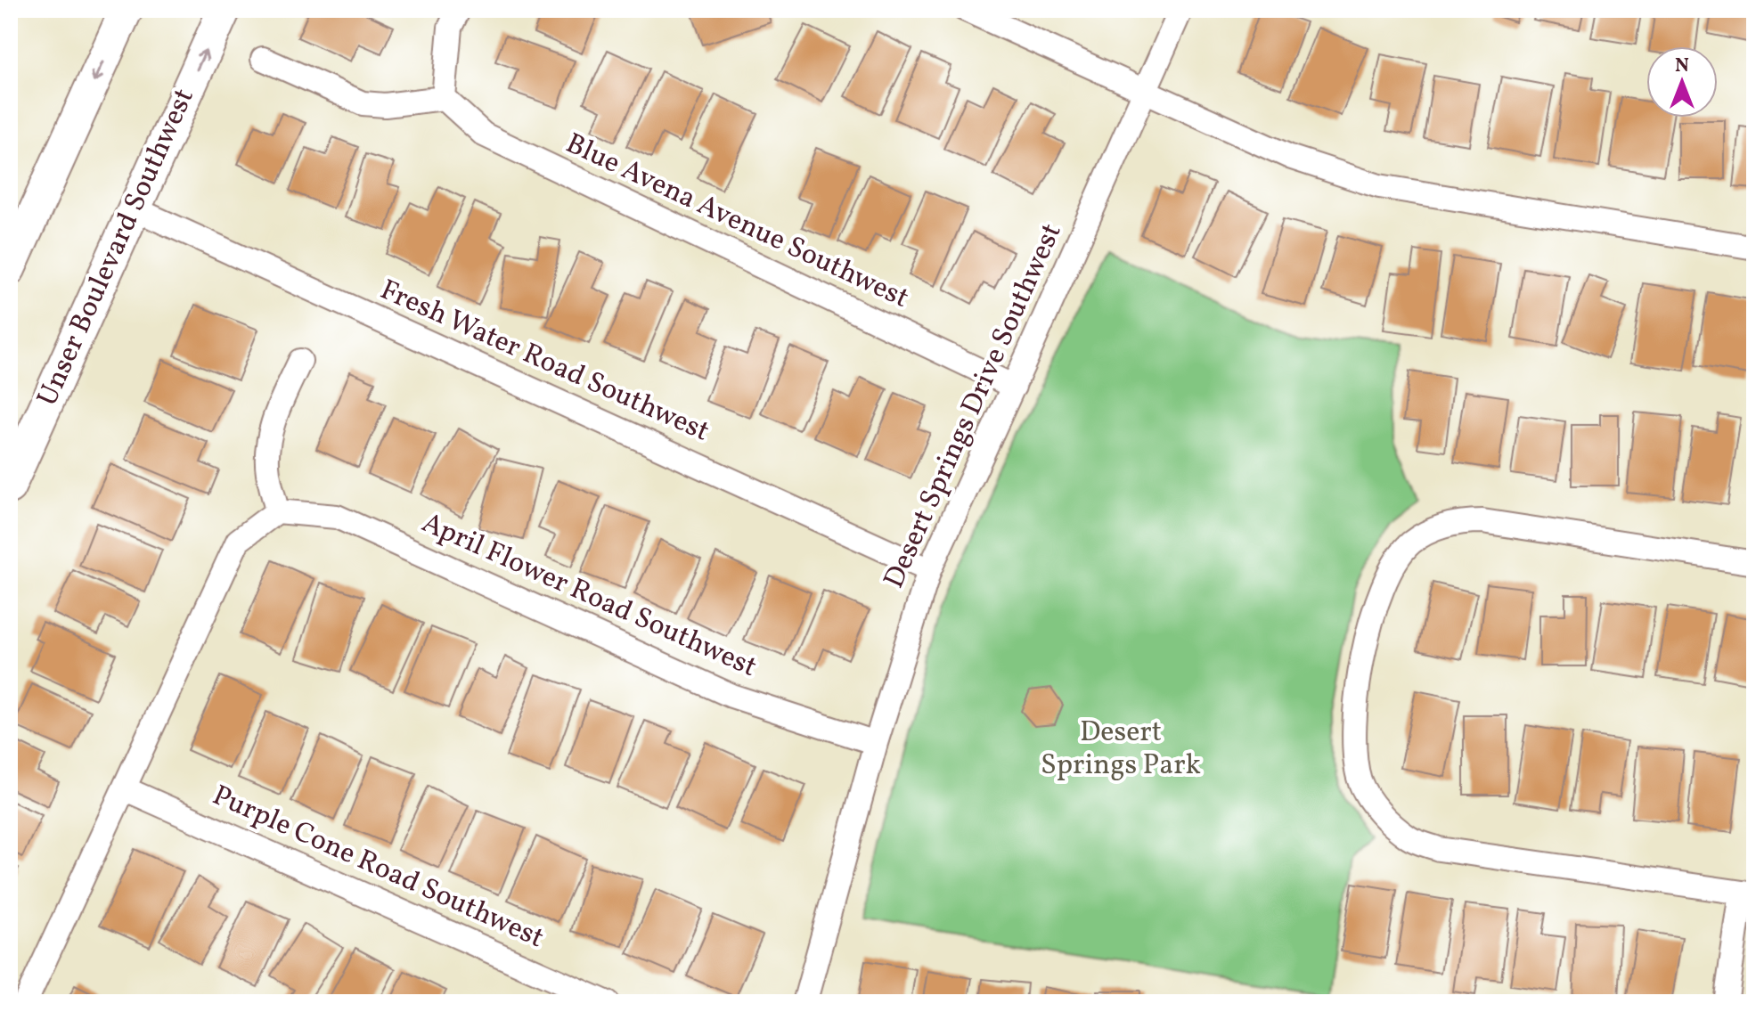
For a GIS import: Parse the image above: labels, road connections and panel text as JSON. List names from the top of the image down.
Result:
{
  "streets": {
    "main road": ["Unser Boulevard Southwest"],
    "street": [
      "Blue Avena Avenue Southwest",
      "Fresh Water Road Southwest",
      "Desert Springs Drive Southwest",
      "April Flower Road Southwest",
      "Purple Cone Road Southwest"
    ]
  },
  "crossings": [
    ["Blue Avena Avenue Southwest", "Desert Springs Drive Southwest"],
    ["Unser Boulevard Southwest", "Fresh Water Road Southwest"],
    ["Fresh Water Road Southwest", "Desert Springs Drive Southwest"],
    ["Desert Springs Drive Southwest", "April Flower Road Southwest"]
  ],
  "parks": ["Desert Springs Park"],
  "north": "top"
}
